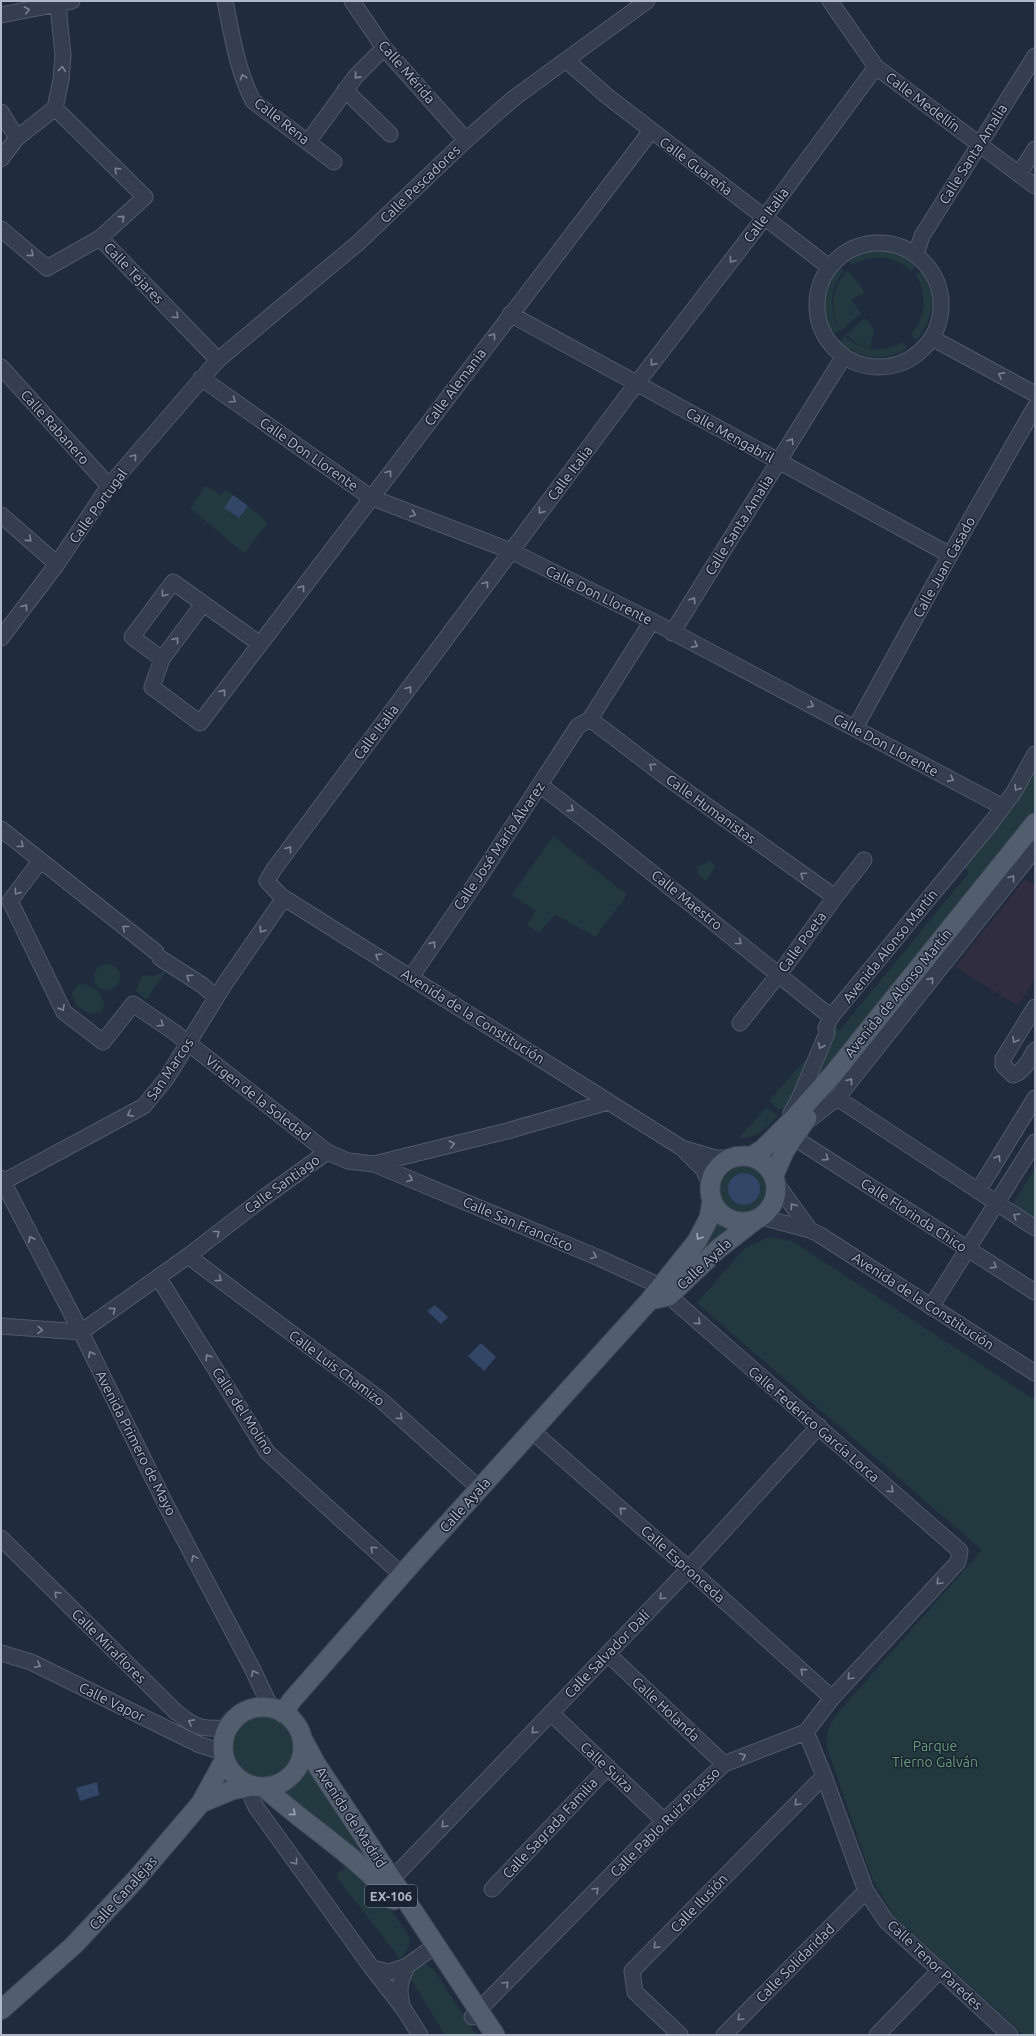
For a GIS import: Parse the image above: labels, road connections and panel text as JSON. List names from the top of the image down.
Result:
{
  "streets": {
    "main road": [
      "Avenida de Alonso Martín",
      "Calle Ayala",
      "Avenida de Madrid",
      "Calle Canalejas",
      "EX-106"
    ],
    "street": [
      "Calle Mérida",
      "Calle Medellín",
      "Calle Rena",
      "Calle Santa Amalia",
      "Calle Guareña",
      "Calle Pescadores",
      "Calle Italia",
      "Calle Tejares",
      "Calle Alemania",
      "Calle Rabanero",
      "Calle Mengabril",
      "Calle Don Llorente",
      "Calle Portugal",
      "Calle Juan Casado",
      "Calle Humanistas",
      "Calle José María Álvarez",
      "Calle Maestro",
      "Calle Poeta",
      "Avenida Alonso Martín",
      "Avenida de la Constitución",
      "San Marcos",
      "Virgen de la Soledad",
      "Calle Santiago",
      "Calle Florinda Chico",
      "Calle San Francisco",
      "Calle Luis Chamizo",
      "Calle del Molino",
      "Calle Federico García Lorca",
      "Avenida Primero de Mayo",
      "Calle Espronceda",
      "Calle Miraflores",
      "Calle Salvador Dalí",
      "Calle Vapor",
      "Calle Holanda",
      "Calle Suiza",
      "Calle Pablo Ruiz Picasso",
      "Calle Sagrada Familia",
      "Calle Ilusión",
      "Calle Solidaridad",
      "Calle Tenor Paredes"
    ]
  },
  "crossings": [
    ["Calle Mérida", "Calle Pescadores"],
    ["Calle Medellín", "Calle Santa Amalia"],
    ["Calle Medellín", "Calle Italia"],
    ["Calle Santa Amalia", "Calle Guareña"],
    ["Calle Santa Amalia", "Calle Mengabril"],
    ["Calle Santa Amalia", "Calle Don Llorente"],
    ["Calle Guareña", "Calle Pescadores"],
    ["Calle Guareña", "Calle Italia"],
    ["Calle Guareña", "Calle Alemania"],
    ["Calle Pescadores", "Calle Tejares"],
    ["Calle Pescadores", "Calle Don Llorente"],
    ["Calle Pescadores", "Calle Portugal"],
    ["Calle Italia", "Calle Mengabril"],
    ["Calle Italia", "Calle Don Llorente"],
    ["Calle Italia", "Avenida de la Constitución"],
    ["Calle Alemania", "Calle Mengabril"],
    ["Calle Alemania", "Calle Don Llorente"],
    ["Calle Rabanero", "Calle Portugal"],
    ["Calle Mengabril", "Calle Juan Casado"],
    ["Calle Don Llorente", "Calle Portugal"],
    ["Calle Don Llorente", "Calle Juan Casado"],
    ["Calle Don Llorente", "Calle José María Álvarez"],
    ["Calle Don Llorente", "Avenida Alonso Martín"],
    ["Calle Humanistas", "Calle José María Álvarez"],
    ["Calle Humanistas", "Calle Poeta"],
    ["Calle José María Álvarez", "Calle Maestro"],
    ["Calle José María Álvarez", "Avenida de la Constitución"],
    ["Calle Maestro", "Calle Poeta"],
    ["Calle Maestro", "Avenida Alonso Martín"],
    ["Avenida Alonso Martín", "Avenida de Alonso Martín"],
    ["Avenida Alonso Martín", "Avenida de la Constitución"],
    ["Avenida Alonso Martín", "Calle Ayala"],
    ["Avenida de Alonso Martín", "Avenida de la Constitución"],
    ["Avenida de Alonso Martín", "Calle Florinda Chico"],
    ["Avenida de Alonso Martín", "Calle Ayala"],
    ["Avenida de la Constitución", "San Marcos"],
    ["Avenida de la Constitución", "Calle Santiago"],
    ["Avenida de la Constitución", "Calle Ayala"],
    ["San Marcos", "Virgen de la Soledad"],
    ["San Marcos", "Avenida Primero de Mayo"],
    ["Virgen de la Soledad", "Calle Santiago"],
    ["Calle Santiago", "Calle San Francisco"],
    ["Calle Santiago", "Calle Luis Chamizo"],
    ["Calle Santiago", "Calle del Molino"],
    ["Calle Santiago", "Avenida Primero de Mayo"],
    ["Calle San Francisco", "Calle Ayala"],
    ["Calle San Francisco", "Calle Federico García Lorca"],
    ["Calle Ayala", "Calle Luis Chamizo"],
    ["Calle Ayala", "Calle del Molino"],
    ["Calle Ayala", "Calle Federico García Lorca"],
    ["Calle Ayala", "Avenida Primero de Mayo"],
    ["Calle Ayala", "Calle Espronceda"],
    ["Calle Ayala", "Calle Miraflores"],
    ["Calle Ayala", "Calle Vapor"],
    ["Calle Ayala", "Avenida de Madrid"],
    ["Calle Ayala", "Calle Canalejas"],
    ["Calle Federico García Lorca", "Calle Espronceda"],
    ["Calle Federico García Lorca", "Calle Salvador Dalí"],
    ["Avenida Primero de Mayo", "Calle Miraflores"],
    ["Avenida Primero de Mayo", "Calle Vapor"],
    ["Avenida Primero de Mayo", "Avenida de Madrid"],
    ["Avenida Primero de Mayo", "Calle Canalejas"],
    ["Calle Espronceda", "Calle Salvador Dalí"],
    ["Calle Miraflores", "Calle Vapor"],
    ["Calle Miraflores", "Avenida de Madrid"],
    ["Calle Miraflores", "Calle Canalejas"],
    ["Calle Salvador Dalí", "Calle Holanda"],
    ["Calle Salvador Dalí", "Calle Suiza"],
    ["Calle Salvador Dalí", "Avenida de Madrid"],
    ["Calle Vapor", "Avenida de Madrid"],
    ["Calle Vapor", "Calle Canalejas"],
    ["Calle Holanda", "Calle Pablo Ruiz Picasso"],
    ["Calle Suiza", "Calle Pablo Ruiz Picasso"],
    ["Calle Suiza", "Calle Sagrada Familia"],
    ["Avenida de Madrid", "Calle Pablo Ruiz Picasso"],
    ["Avenida de Madrid", "Calle Canalejas"],
    ["Calle Pablo Ruiz Picasso", "Calle Tenor Paredes"],
    ["Calle Ilusión", "Calle Tenor Paredes"],
    ["Calle Solidaridad", "Calle Tenor Paredes"]
  ],
  "one_way": [
    "Calle Rena",
    "Calle Santa Amalia",
    "Calle Tejares",
    "Calle Alemania",
    "Calle Don Llorente",
    "Calle Portugal",
    "Calle Humanistas",
    "Calle José María Álvarez",
    "Calle Maestro",
    "Avenida Alonso Martín",
    "San Marcos",
    "Calle Santiago",
    "Calle San Francisco",
    "Calle Luis Chamizo",
    "Calle del Molino",
    "Avenida Primero de Mayo",
    "Calle Espronceda",
    "Calle Miraflores",
    "Calle Salvador Dalí",
    "Calle Vapor",
    "Calle Pablo Ruiz Picasso",
    "Calle Ilusión"
  ],
  "parks": ["Parque Tierno Galván"]
}
